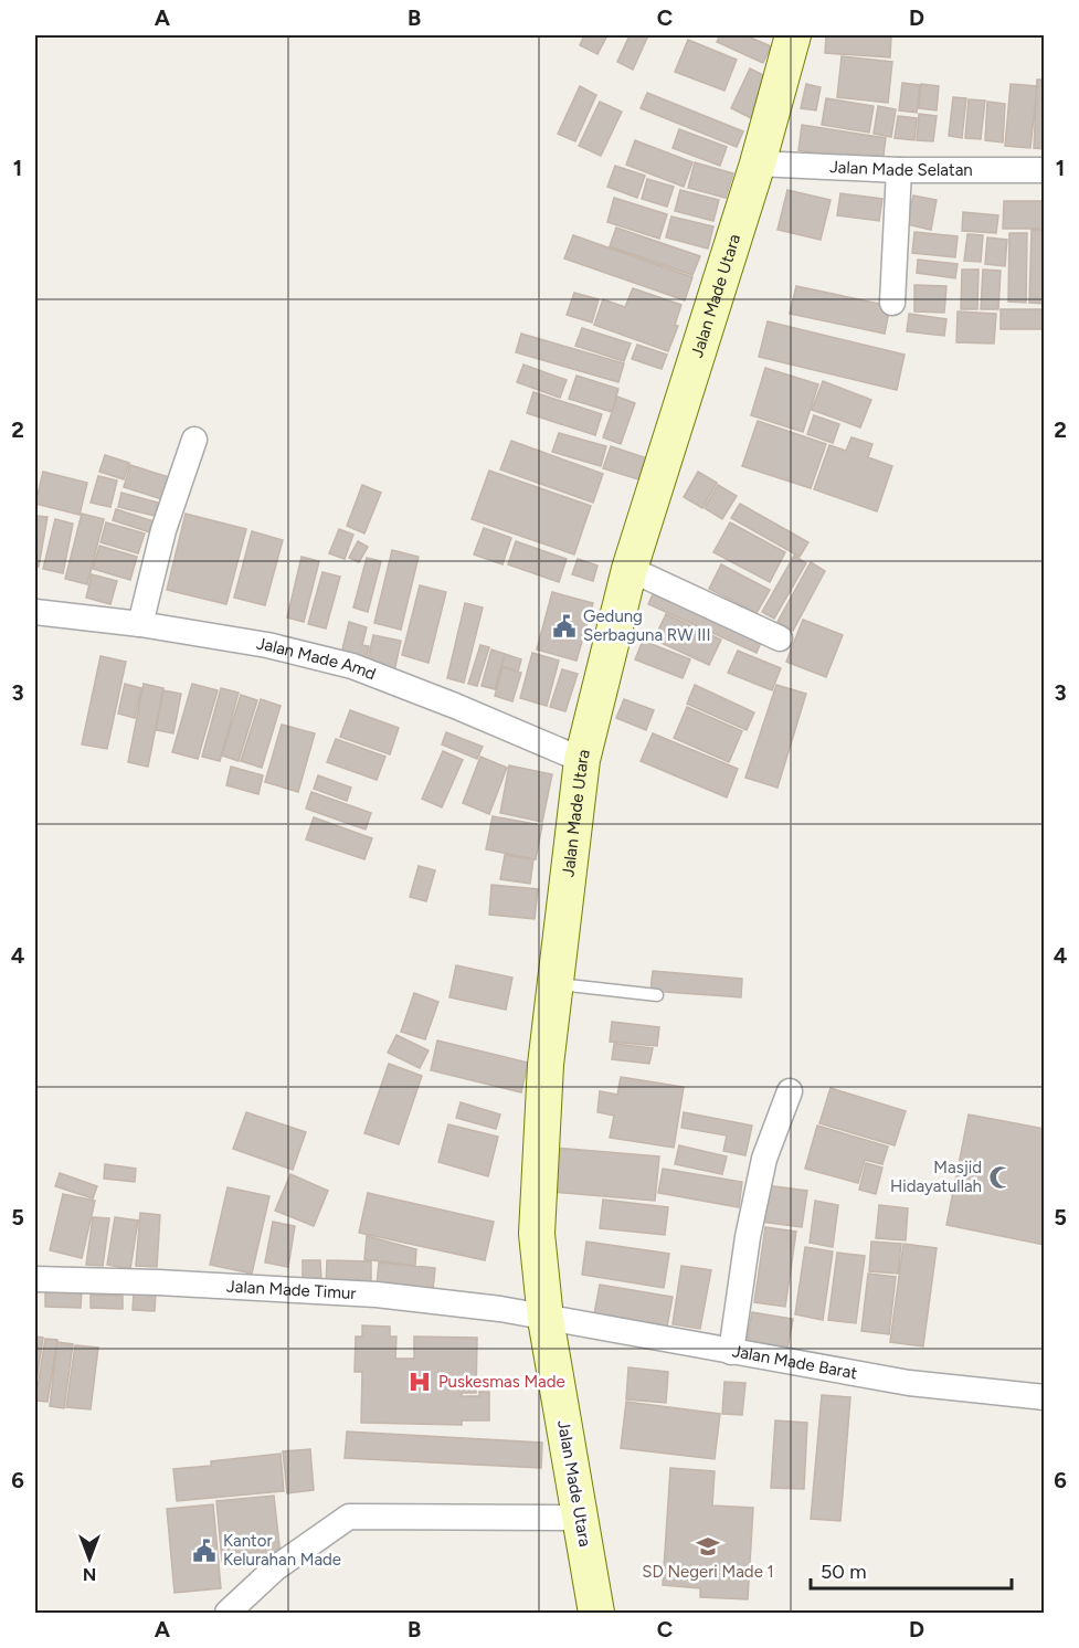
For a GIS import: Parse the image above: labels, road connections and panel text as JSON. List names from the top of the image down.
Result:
{
  "streets": {
    "street": [
      "Jalan Made Selatan",
      "Jalan Made Utara",
      "Jalan Made Amd",
      "Jalan Made Timur",
      "Jalan Made Barat"
    ]
  },
  "crossings": [
    ["Jalan Made Selatan", "Jalan Made Utara"],
    ["Jalan Made Utara", "Jalan Made Amd"],
    ["Jalan Made Utara", "Jalan Made Timur"],
    ["Jalan Made Utara", "Jalan Made Barat"],
    ["Jalan Made Timur", "Jalan Made Barat"]
  ],
  "places": {
    "public building": ["Gedung Serbaguna RW III", "Kantor Kelurahan Made"],
    "mosque": ["Masjid Hidayatullah"],
    "hospital": ["Puskesmas Made"],
    "school or university": ["SD Negeri Made 1"]
  },
  "scale_bar": "50 m",
  "north": "bottom",
  "grid": {
    "columns": [
      "A",
      "B",
      "C",
      "D"
    ],
    "rows": [
      "1",
      "2",
      "3",
      "4",
      "5",
      "6"
    ]
  }
}
